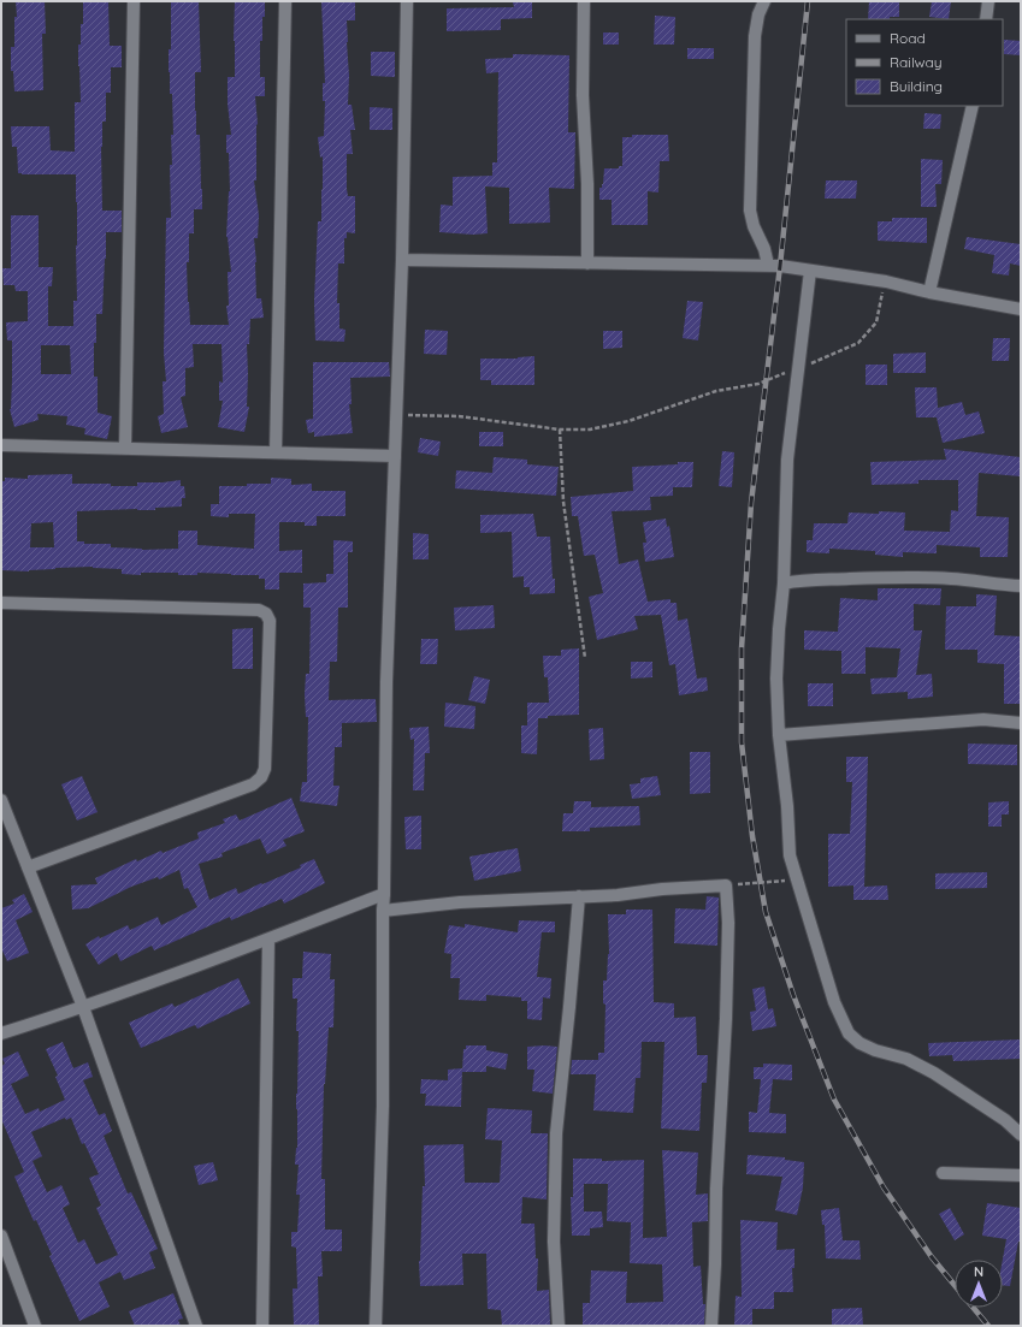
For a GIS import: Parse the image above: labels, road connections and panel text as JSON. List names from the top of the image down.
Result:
{
  "legend": ["Road", "Railway", "Building"],
  "north": "top"
}
